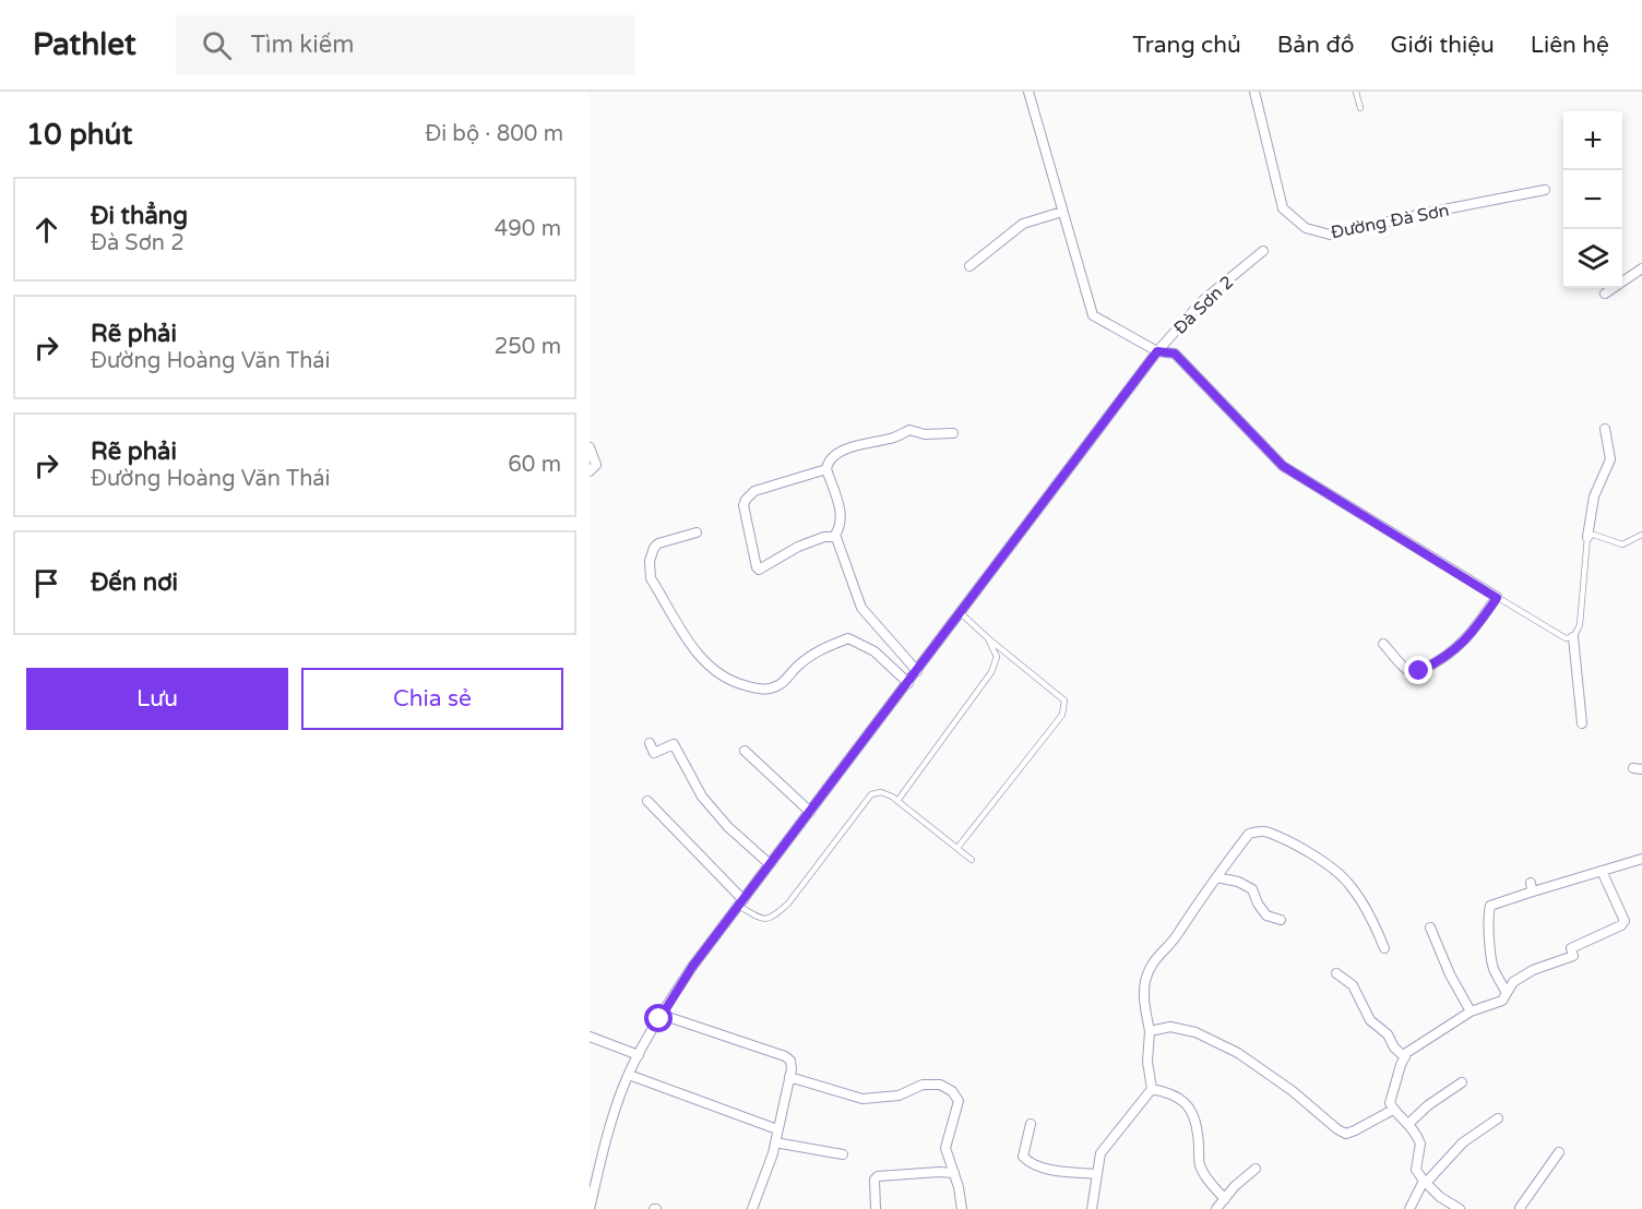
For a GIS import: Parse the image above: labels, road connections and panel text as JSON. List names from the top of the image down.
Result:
{
  "streets": {
    "street": ["Đường Đà Sơn", "Đà Sơn 2"]
  },
  "page": {
    "header": "Pathlet",
    "search": "Tìm kiếm",
    "nav": [
      "Trang chủ",
      "Bản đồ",
      "Giới thiệu",
      "Liên hệ"
    ],
    "heading": ["10 phút", "Đi bộ · 800 m"],
    "map_buttons": ["+", "−"],
    "list": [
      ["Đi thẳng", "Đà Sơn 2", "490 m"],
      ["Rẽ phải", "Đường Hoàng Văn Thái", "250 m"],
      ["Rẽ phải", "Đường Hoàng Văn Thái", "60 m"],
      "Đến nơi"
    ],
    "buttons": ["Lưu", "Chia sẻ"]
  }
}
